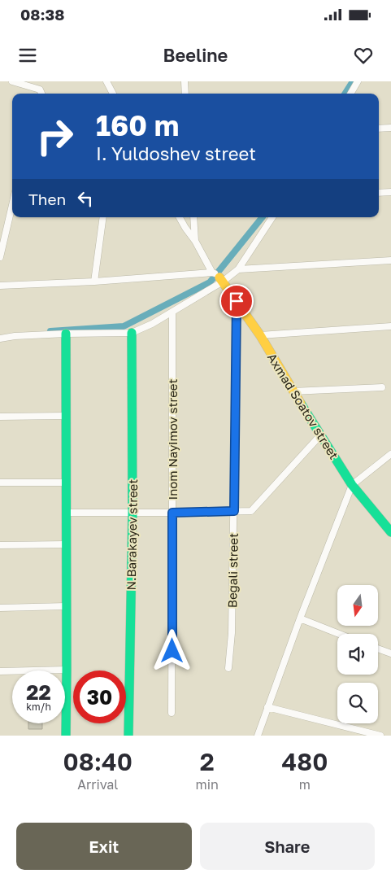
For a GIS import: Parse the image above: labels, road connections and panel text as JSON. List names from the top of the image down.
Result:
{
  "streets": {
    "street": [
      "Axmad Soatov street",
      "Inom Nayimov street",
      "N.Barakayev street",
      "Begali street"
    ]
  },
  "crossings": [
    ["Axmad Soatov street", "Begali street"]
  ],
  "north": "bottom",
  "page": {
    "status": "08:38",
    "header": "Beeline",
    "turn": ["160 m", "I. Yuldoshev street"],
    "then": "Then",
    "speed": "22 km/h",
    "limit": "30",
    "eta": [
      "08:40",
      "Arrival",
      "2",
      "min",
      "480",
      "m"
    ],
    "buttons": ["Exit", "Share"]
  }
}
